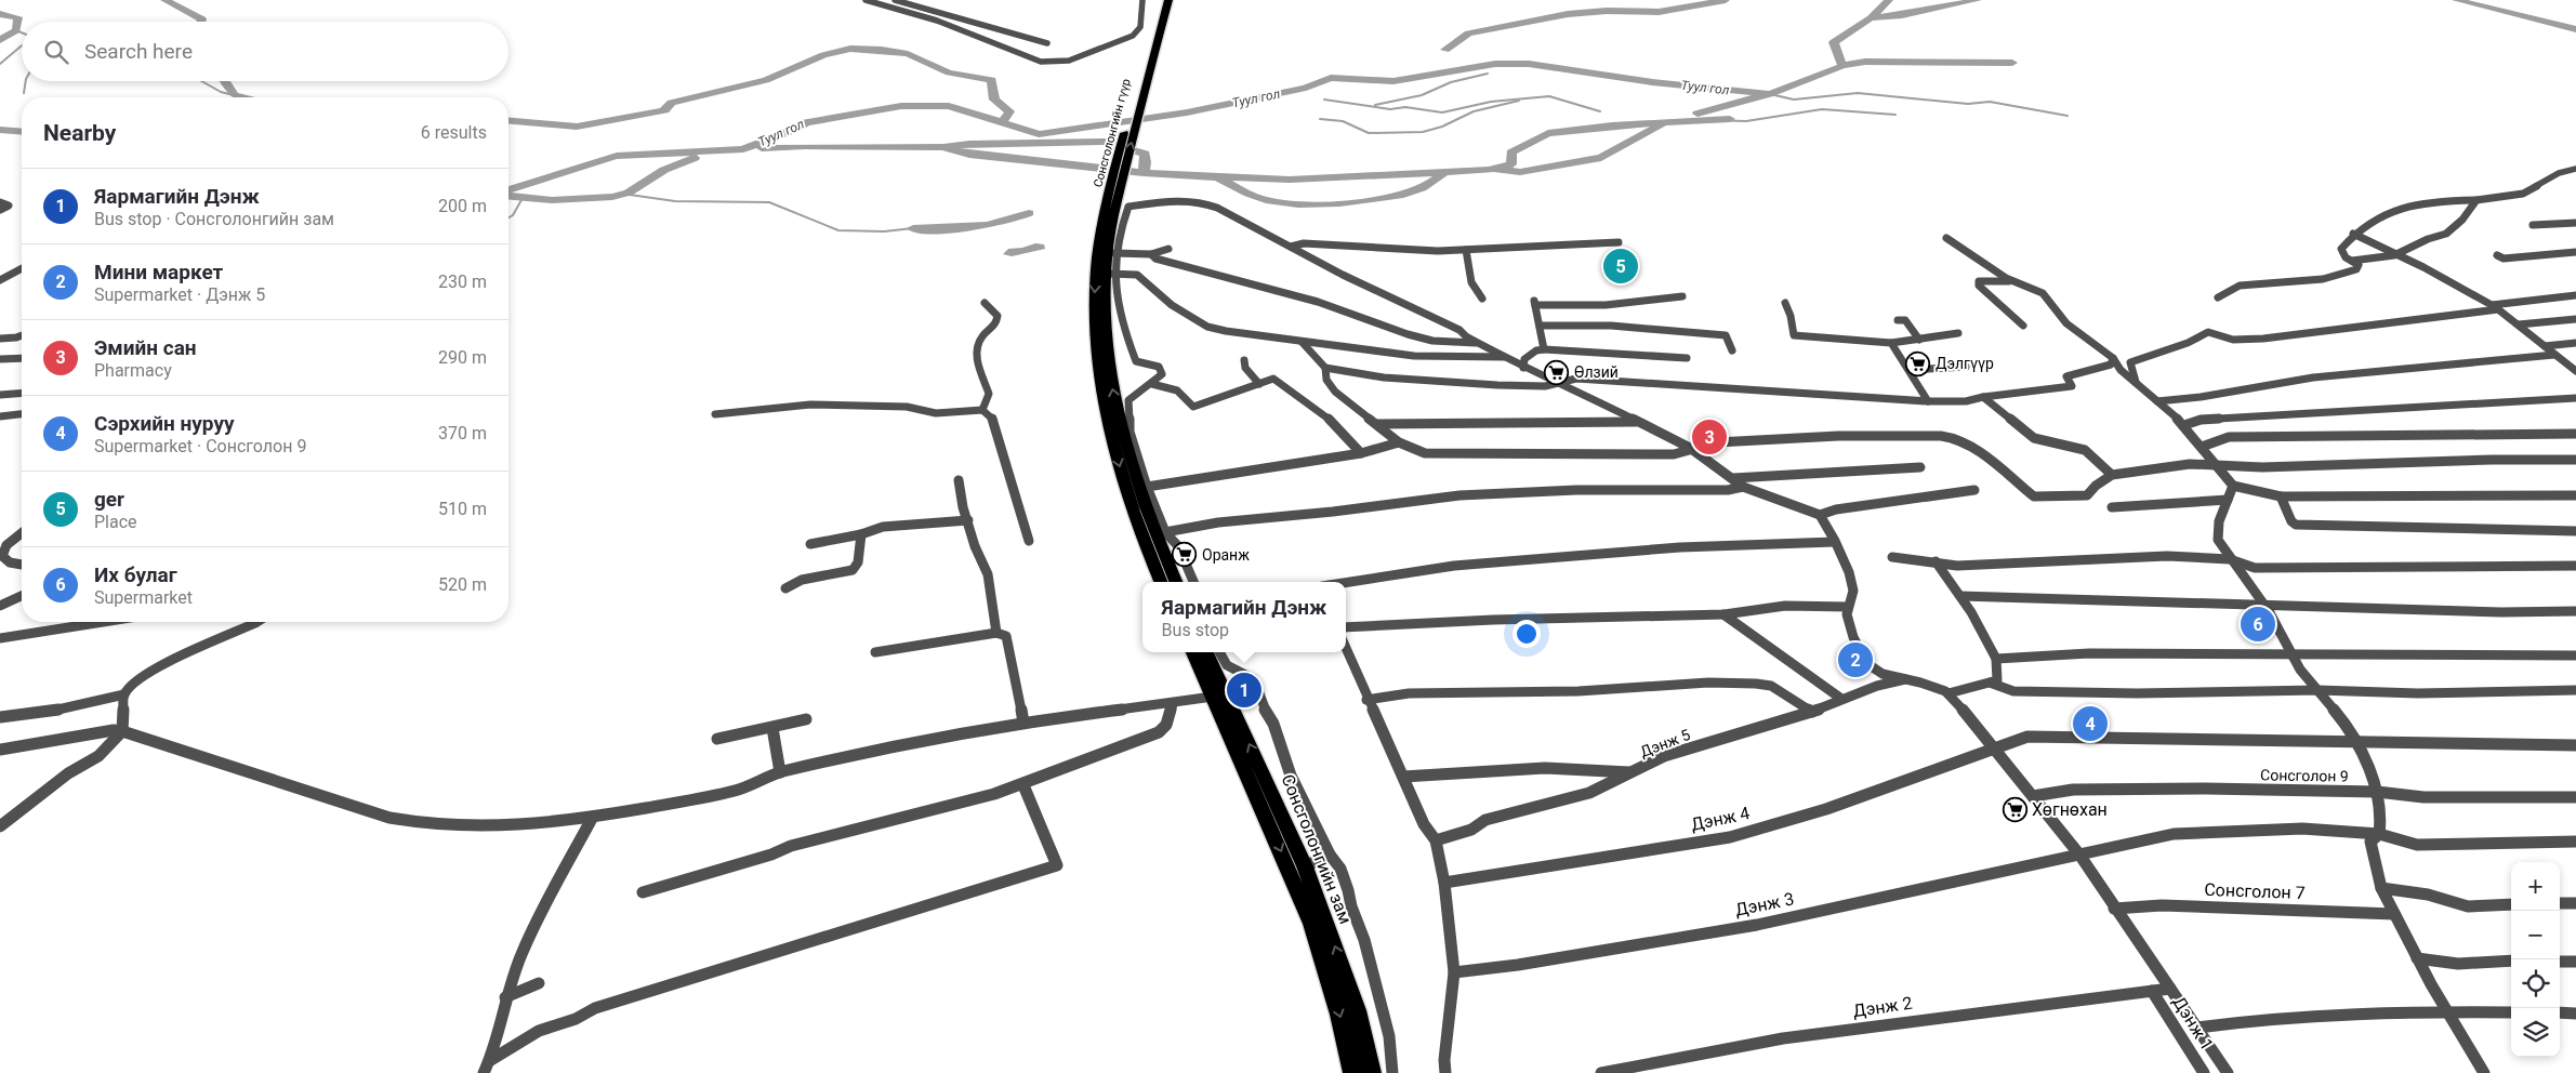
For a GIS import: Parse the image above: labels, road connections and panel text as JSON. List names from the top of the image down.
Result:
{
  "streets": {
    "main road": ["Сонсголонгийн гүүр", "Сонсголонгийн зам"],
    "street": [
      "Дэнж 5",
      "Сонсголон 9",
      "Дэнж 4",
      "Сонсголон 7",
      "Дэнж 3",
      "Дэнж 2",
      "Дэнж 1"
    ]
  },
  "crossings": [
    ["Дэнж 2", "Дэнж 1"]
  ],
  "water": ["Туул гол"],
  "places": {
    "supermarket": [
      "Дэлгүүр",
      "Өлзий",
      "Оранж",
      "Хөгнөхан"
    ]
  },
  "page": {
    "search": "Search here",
    "heading": ["Nearby", "6 results"],
    "list": [
      {
        "mark": "1",
        "name": "Яармагийн Дэнж",
        "note": "Bus stop · Сонсголонгийн зам",
        "value": "200 m"
      },
      {
        "mark": "2",
        "name": "Мини маркет",
        "note": "Supermarket · Дэнж 5",
        "value": "230 m"
      },
      {
        "mark": "3",
        "name": "Эмийн сан",
        "note": "Pharmacy",
        "value": "290 m"
      },
      {
        "mark": "4",
        "name": "Сэрхийн нуруу",
        "note": "Supermarket · Сонсголон 9",
        "value": "370 m"
      },
      {
        "mark": "5",
        "name": "ger",
        "note": "Place",
        "value": "510 m"
      },
      {
        "mark": "6",
        "name": "Их булаг",
        "note": "Supermarket",
        "value": "520 m"
      }
    ],
    "pins": [
      "5",
      "3",
      "6",
      "2",
      "1",
      "4"
    ],
    "popup": ["Яармагийн Дэнж", "Bus stop"],
    "map_buttons": ["+", "−"]
  }
}
